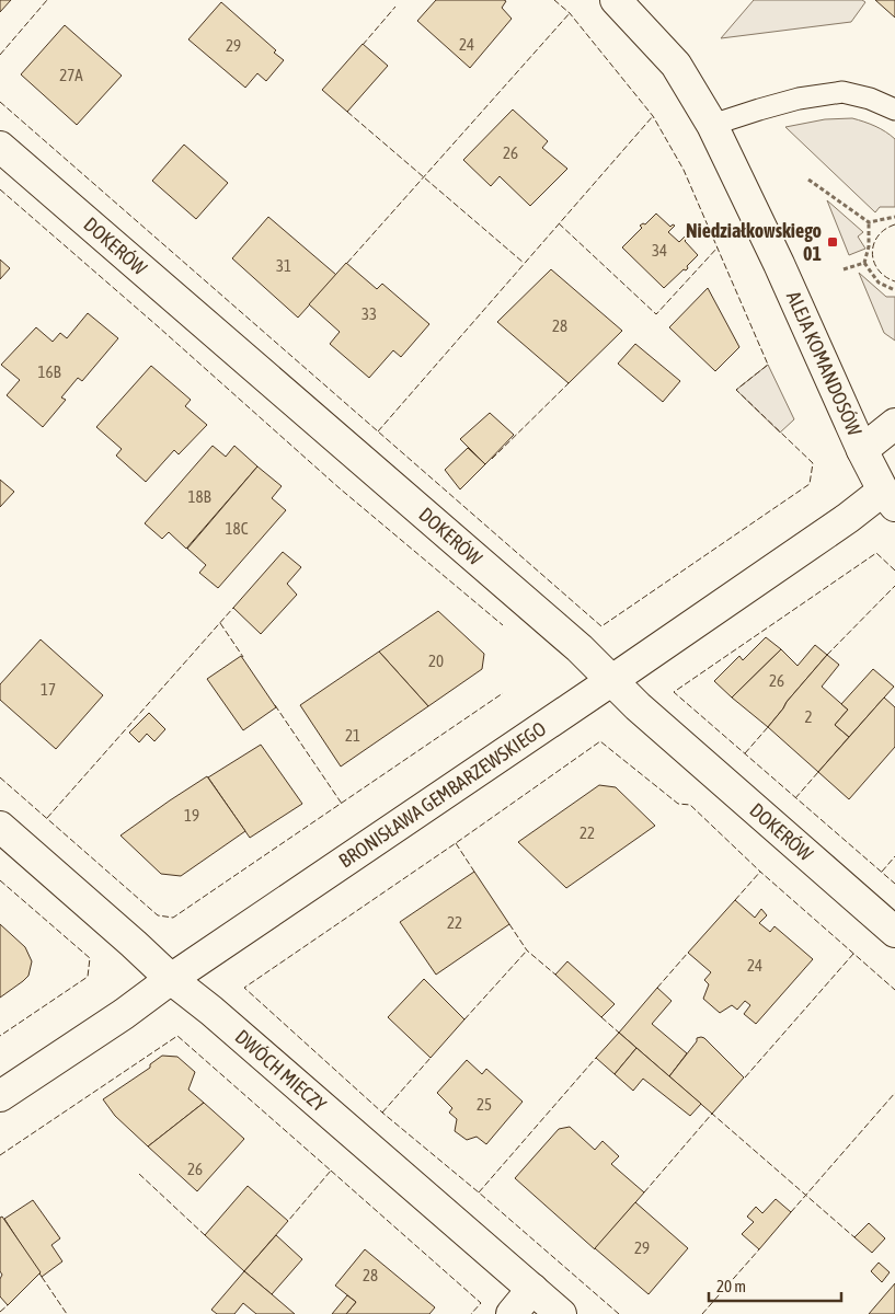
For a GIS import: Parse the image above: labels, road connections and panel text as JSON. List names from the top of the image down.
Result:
{
  "streets": {
    "street": [
      "DOKERÓW",
      "ALEJA KOMANDOSÓW",
      "BRONISŁAWA GEMBARZEWSKIEGO",
      "DWÓCH MIECZY"
    ]
  },
  "crossings": [
    ["DOKERÓW", "BRONISŁAWA GEMBARZEWSKIEGO"],
    ["ALEJA KOMANDOSÓW", "BRONISŁAWA GEMBARZEWSKIEGO"],
    ["BRONISŁAWA GEMBARZEWSKIEGO", "DWÓCH MIECZY"]
  ],
  "places": {
    "transit": ["Niedziałkowskiego 01"]
  },
  "house_numbers": [
    "24",
    "29",
    "27A",
    "26",
    "34",
    "31",
    "33",
    "28",
    "16B",
    "18B",
    "18C",
    "20",
    "26",
    "17",
    "2",
    "21",
    "19",
    "22",
    "22",
    "24",
    "25",
    "26",
    "29",
    "28"
  ],
  "scale_bar": "20 m"
}
